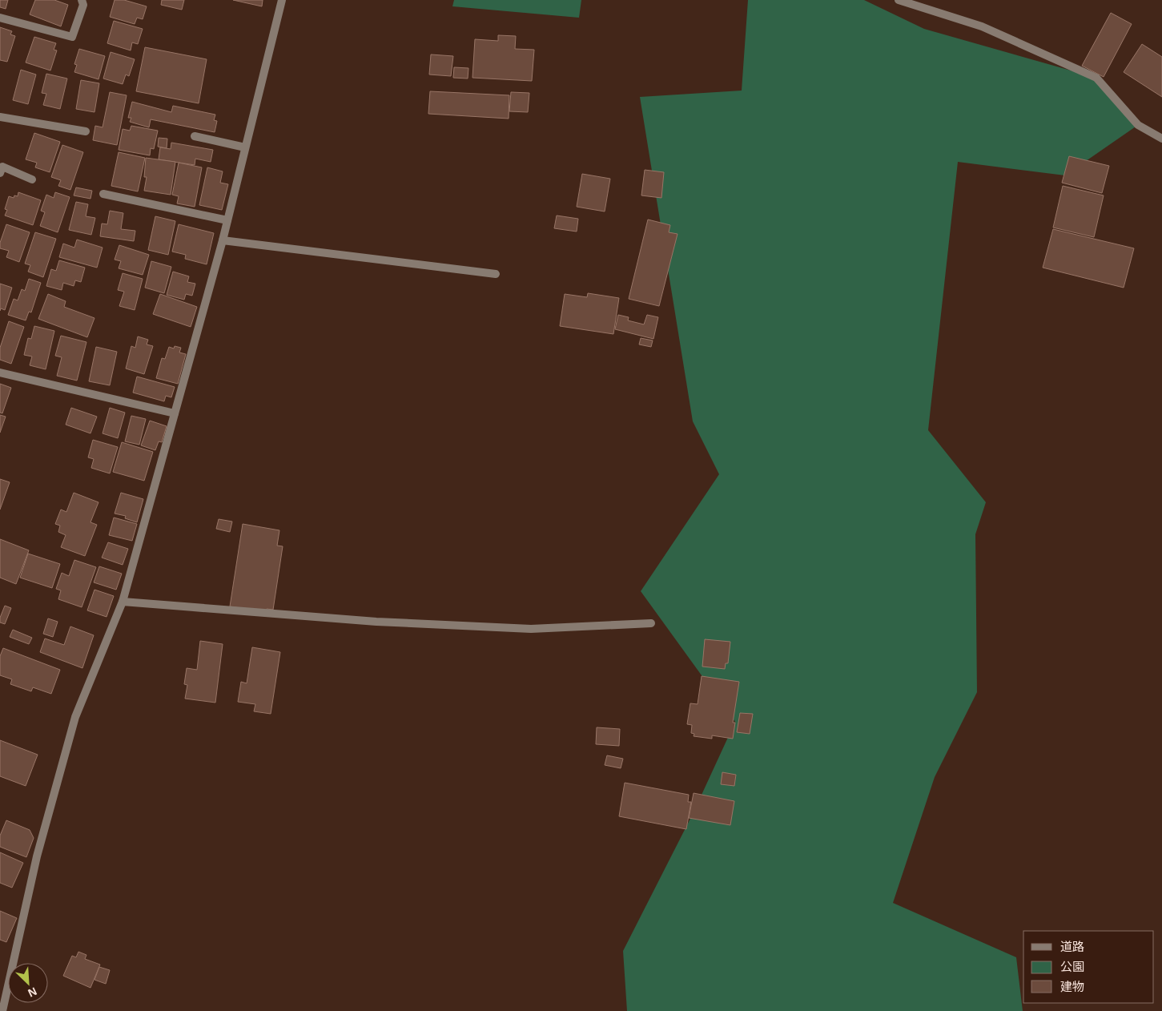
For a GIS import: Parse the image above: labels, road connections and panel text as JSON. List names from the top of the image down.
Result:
{
  "legend": ["道路", "公園", "建物"],
  "north": "bottom right"
}
